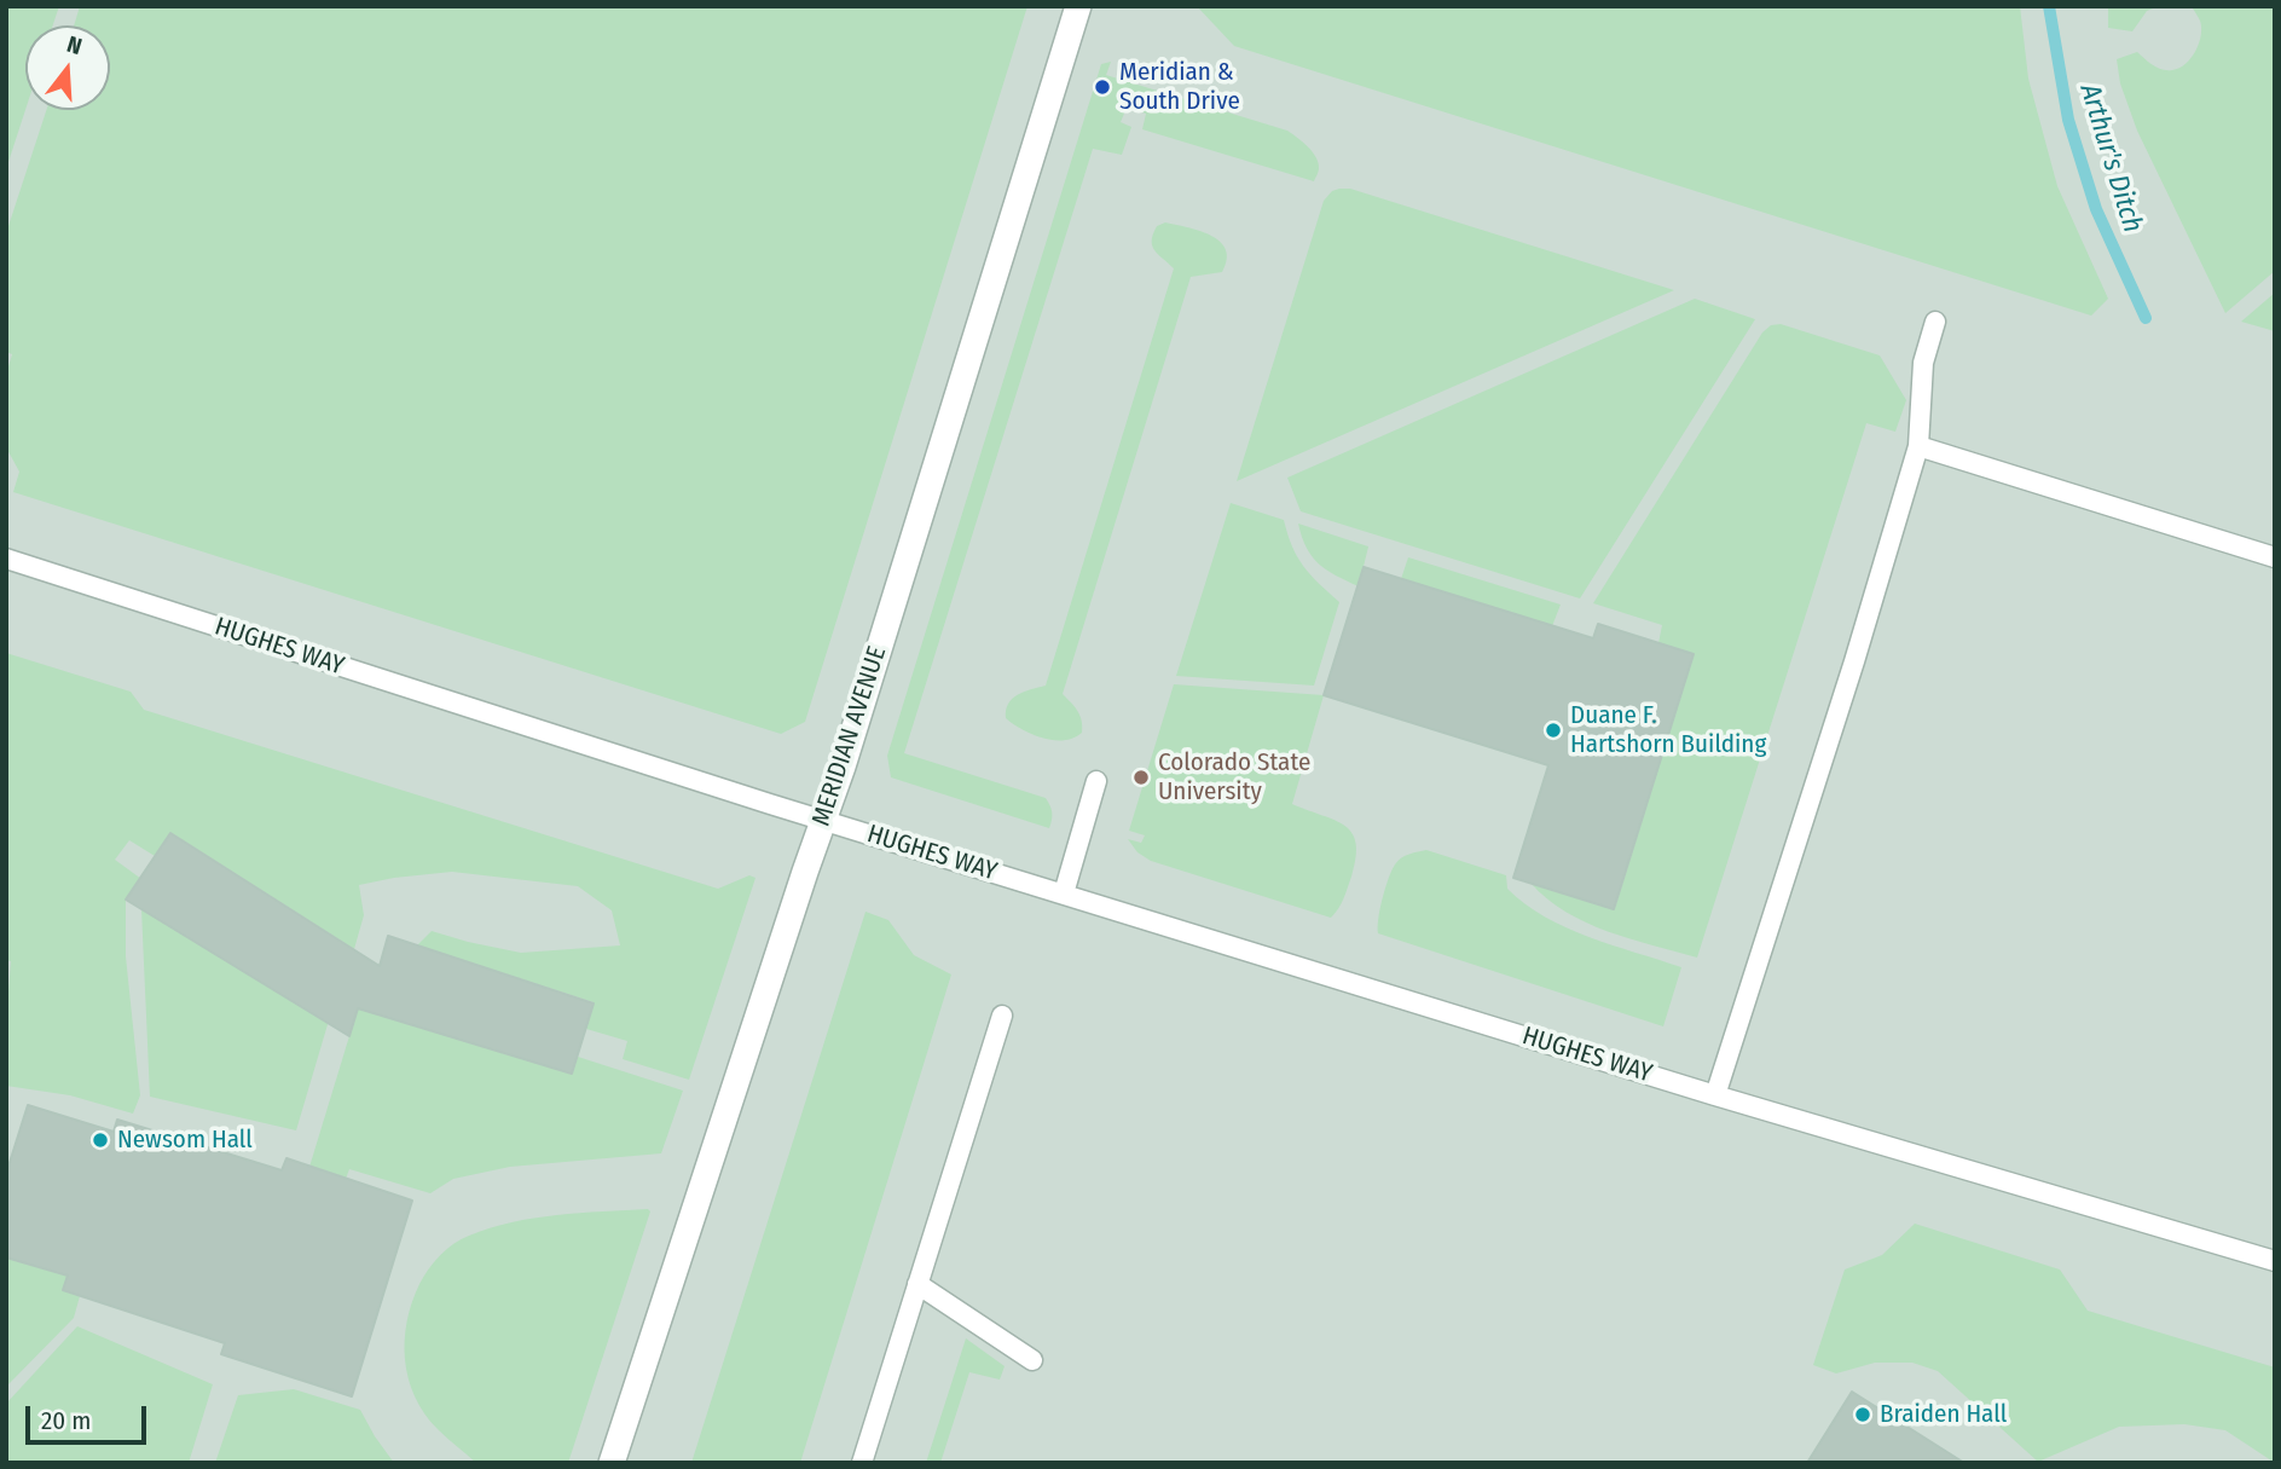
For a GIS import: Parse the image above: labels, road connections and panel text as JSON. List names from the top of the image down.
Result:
{
  "streets": {
    "street": ["MERIDIAN AVENUE"],
    "lane": ["HUGHES WAY"]
  },
  "crossings": [
    ["HUGHES WAY", "MERIDIAN AVENUE"]
  ],
  "water": ["Arthur's Ditch"],
  "places": [
    "Meridian & South Drive",
    "Duane F. Hartshorn Building",
    "Colorado State University",
    "Newsom Hall",
    "Braiden Hall"
  ],
  "scale_bar": "20 m",
  "north": "top"
}
